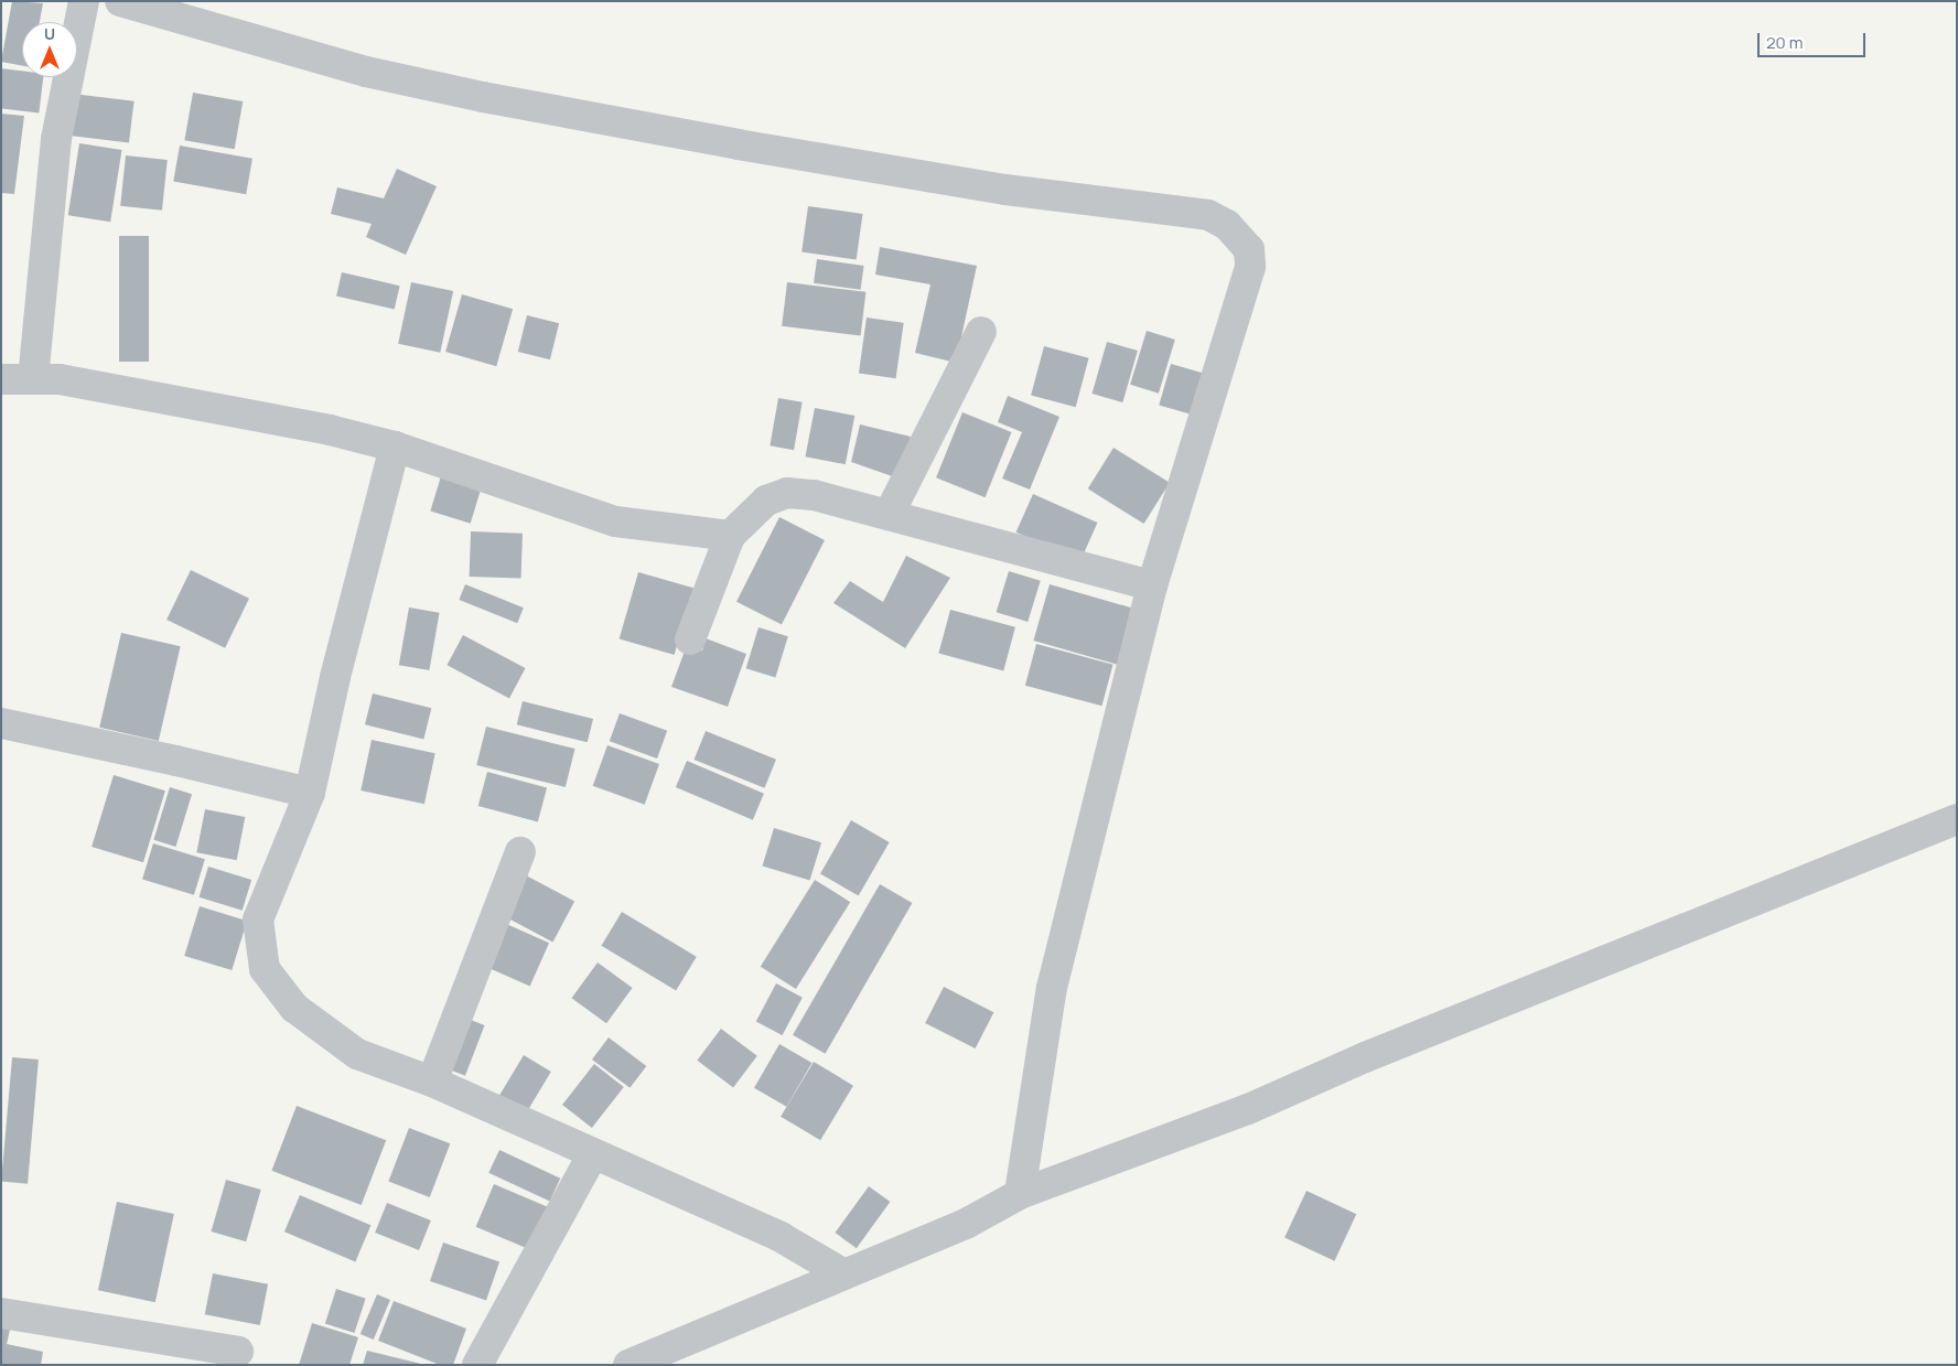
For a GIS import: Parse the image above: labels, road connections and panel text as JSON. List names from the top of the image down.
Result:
{
  "scale_bar": "20 m",
  "north": "top"
}
